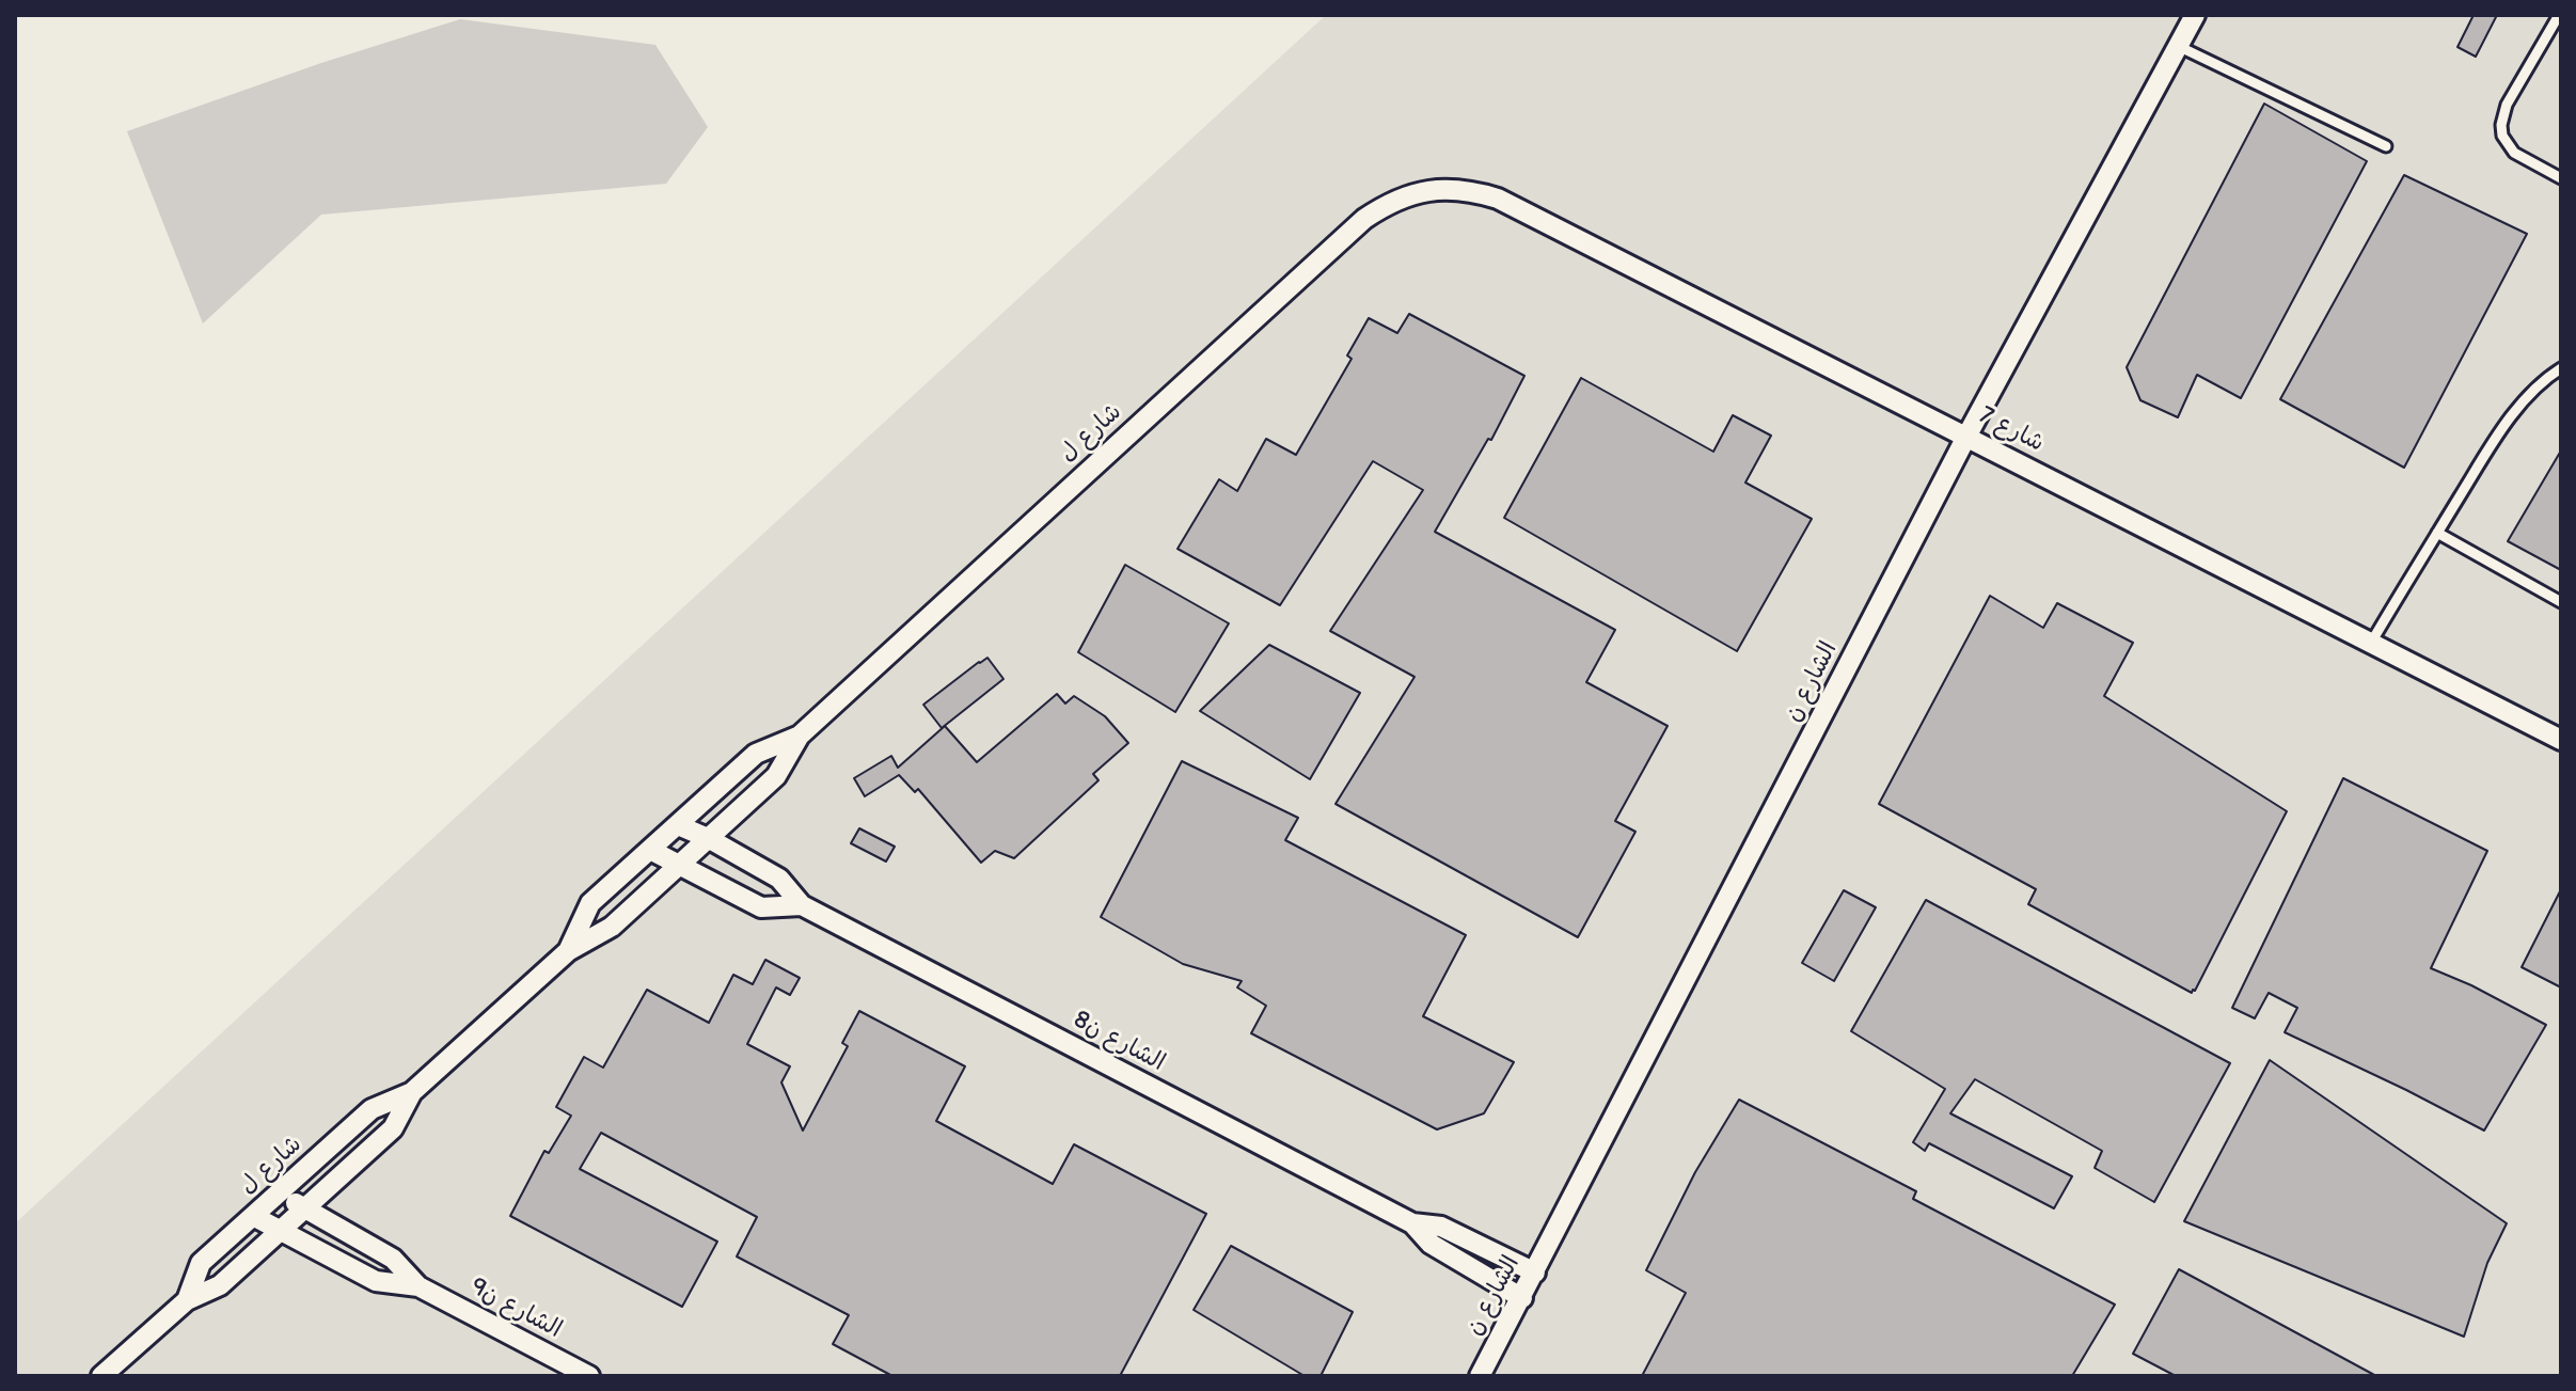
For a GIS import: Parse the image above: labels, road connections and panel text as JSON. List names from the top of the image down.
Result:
{
  "streets": {
    "street": [
      "شارع 7",
      "شارع ل",
      "الشارع ن",
      "الشارع ن8",
      "الشارع ن9"
    ]
  },
  "crossings": [
    ["شارع 7", "شارع ل"],
    ["شارع 7", "الشارع ن"],
    ["شارع ل", "الشارع ن8"],
    ["شارع ل", "الشارع ن9"],
    ["الشارع ن", "الشارع ن8"]
  ]
}
